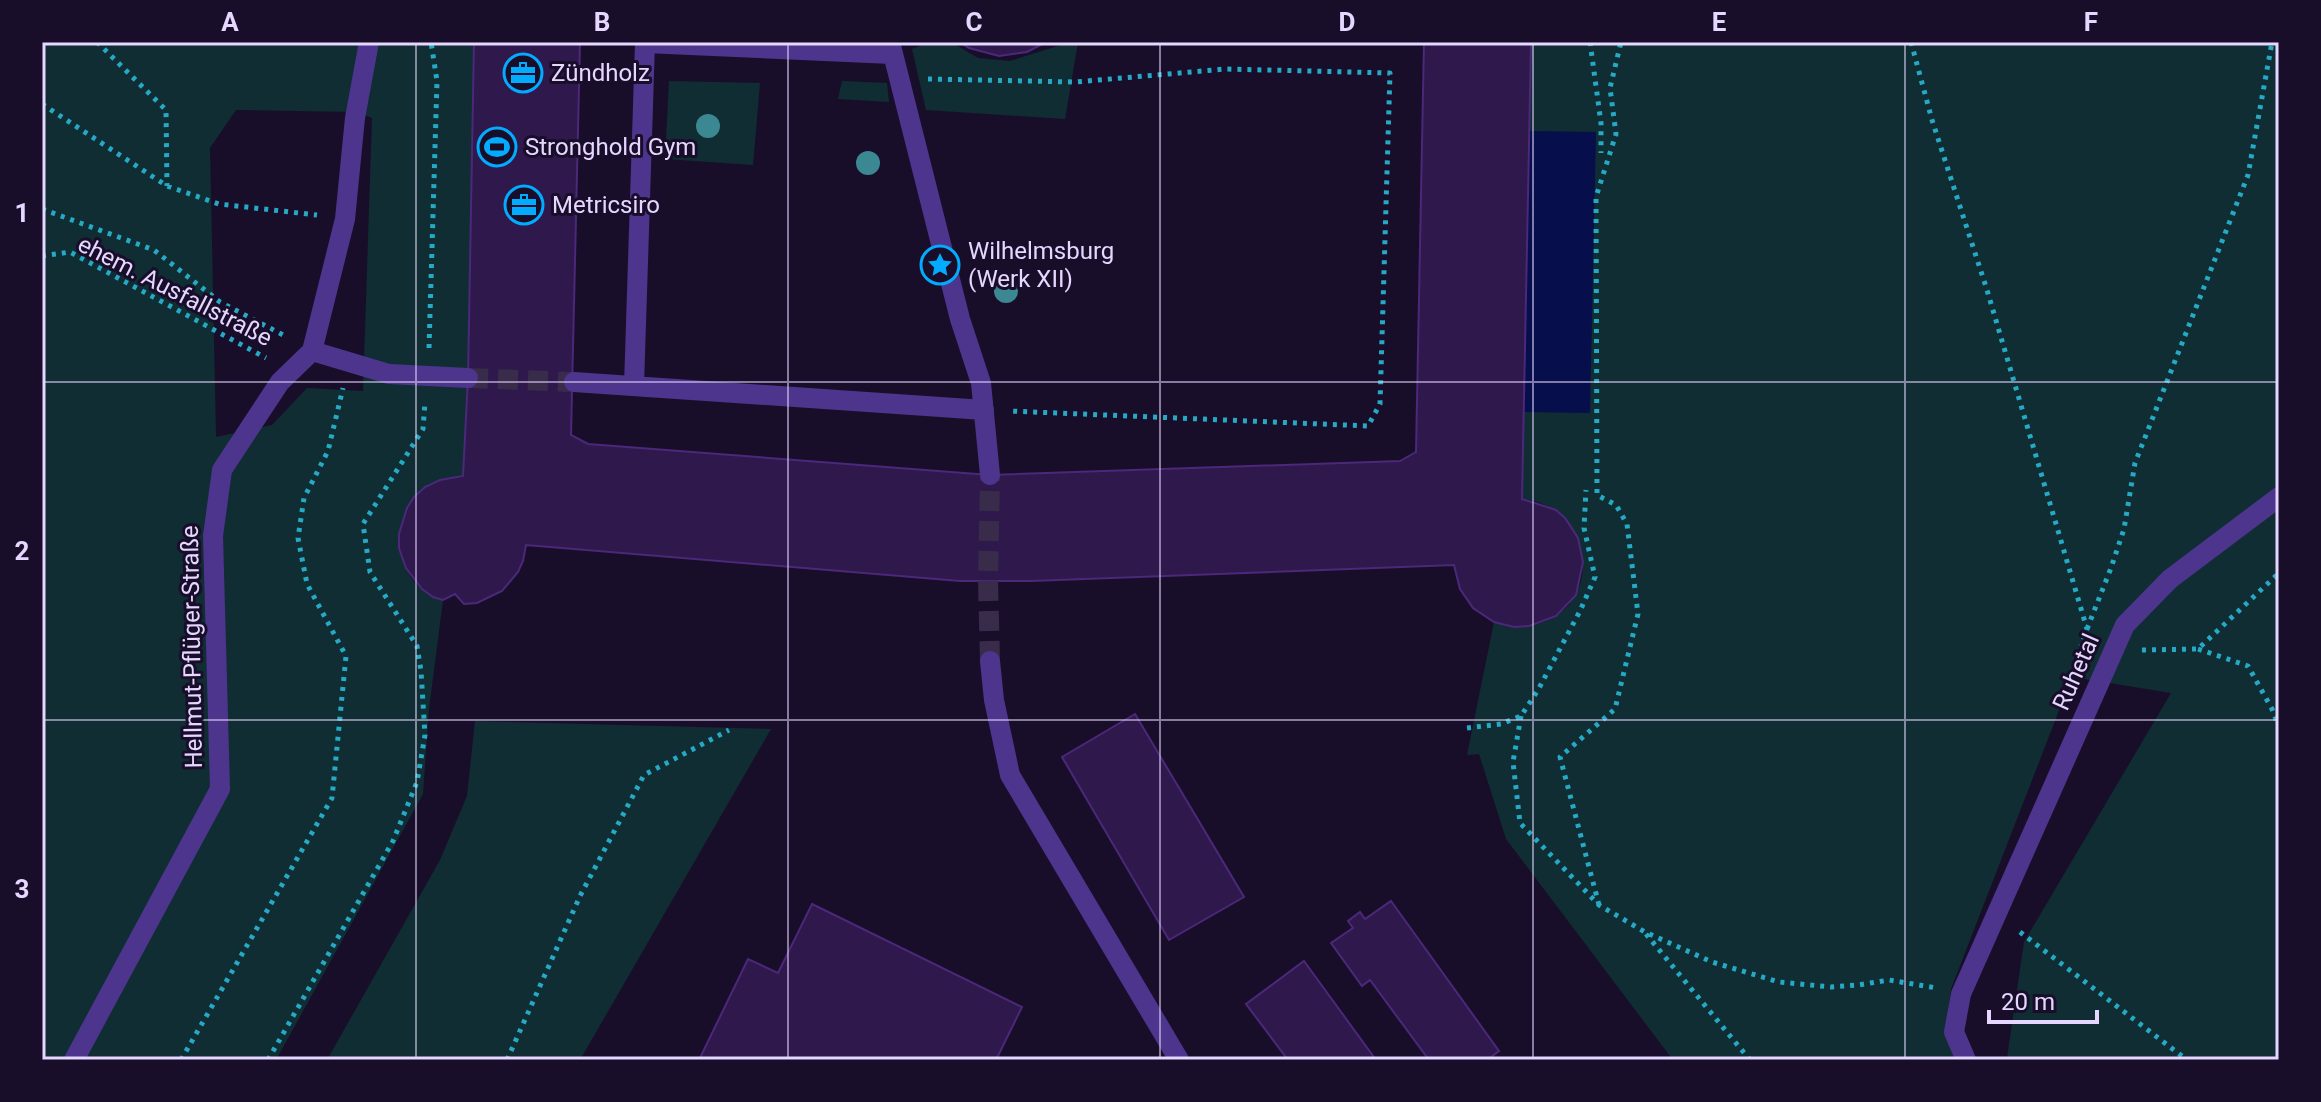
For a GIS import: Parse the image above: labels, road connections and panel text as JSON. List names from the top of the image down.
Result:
{
  "streets": {
    "street": ["Hellmut-Pflüger-Straße", "Ruhetal"],
    "path": ["ehem. Ausfallstraße"]
  },
  "crossings": [
    ["ehem. Ausfallstraße", "Hellmut-Pflüger-Straße"]
  ],
  "places": {
    "office": ["Zündholz", "Metricsiro"],
    "sports": ["Stronghold Gym"],
    "place": ["Wilhelmsburg (Werk XII)"]
  },
  "scale_bar": "20 m",
  "grid": {
    "columns": [
      "A",
      "B",
      "C",
      "D",
      "E",
      "F"
    ],
    "rows": ["1", "2", "3"]
  }
}
